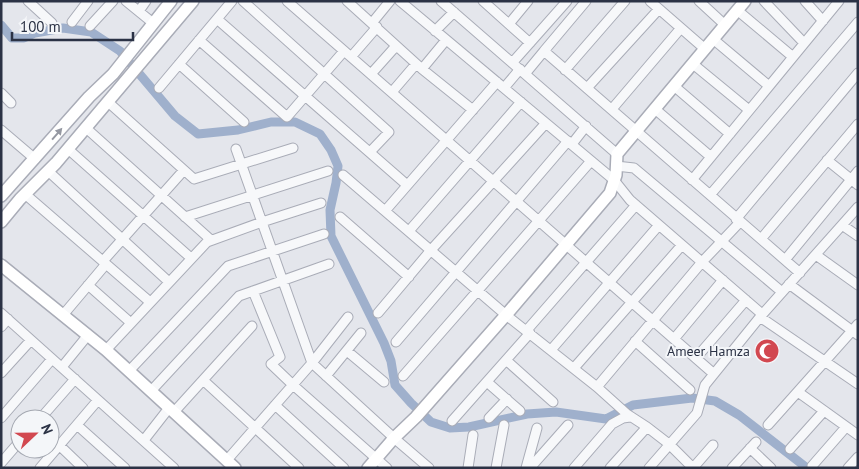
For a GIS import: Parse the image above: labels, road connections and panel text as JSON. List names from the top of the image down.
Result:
{
  "places": {
    "mosque": ["Ameer Hamza"]
  },
  "scale_bar": "100 m",
  "north": "right"
}
